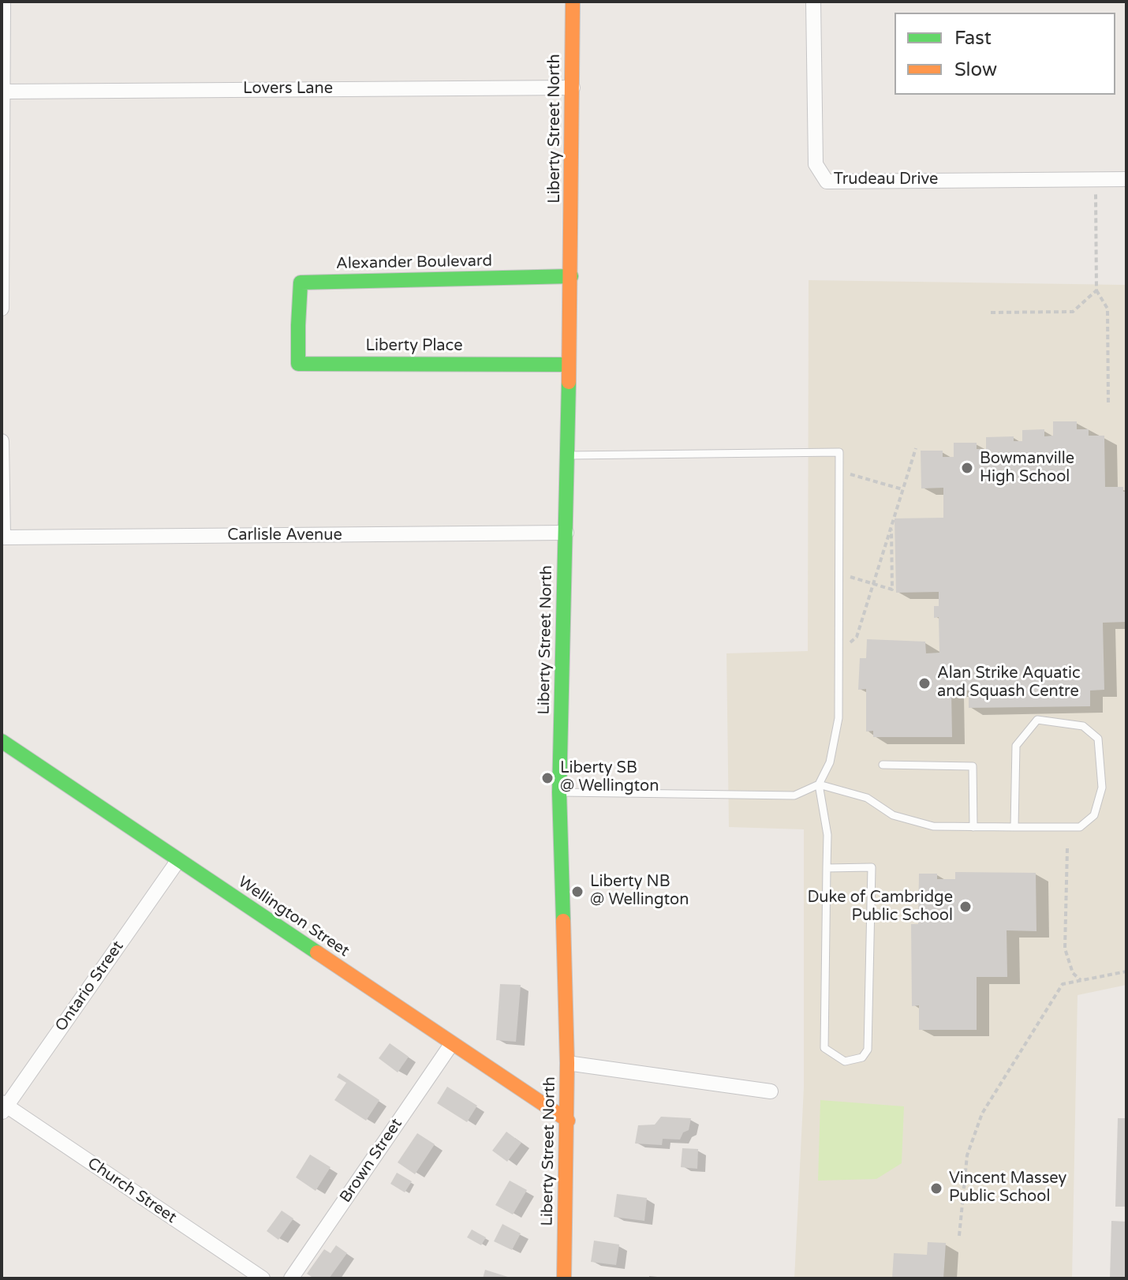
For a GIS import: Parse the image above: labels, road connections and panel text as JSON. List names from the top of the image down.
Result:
{
  "streets": {
    "street": [
      "Lovers Lane",
      "Liberty Street North",
      "Trudeau Drive",
      "Alexander Boulevard",
      "Liberty Place",
      "Carlisle Avenue",
      "Wellington Street",
      "Ontario Street",
      "Brown Street",
      "Church Street"
    ]
  },
  "crossings": [
    ["Lovers Lane", "Liberty Street North"],
    ["Liberty Street North", "Alexander Boulevard"],
    ["Liberty Street North", "Liberty Place"],
    ["Liberty Street North", "Carlisle Avenue"],
    ["Liberty Street North", "Wellington Street"],
    ["Alexander Boulevard", "Liberty Place"],
    ["Wellington Street", "Ontario Street"],
    ["Wellington Street", "Brown Street"],
    ["Ontario Street", "Church Street"]
  ],
  "places": [
    "Bowmanville High School",
    "Alan Strike Aquatic and Squash Centre",
    "Liberty SB @ Wellington",
    "Liberty NB @ Wellington",
    "Duke of Cambridge Public School",
    "Vincent Massey Public School"
  ],
  "legend": ["Fast", "Slow"]
}
